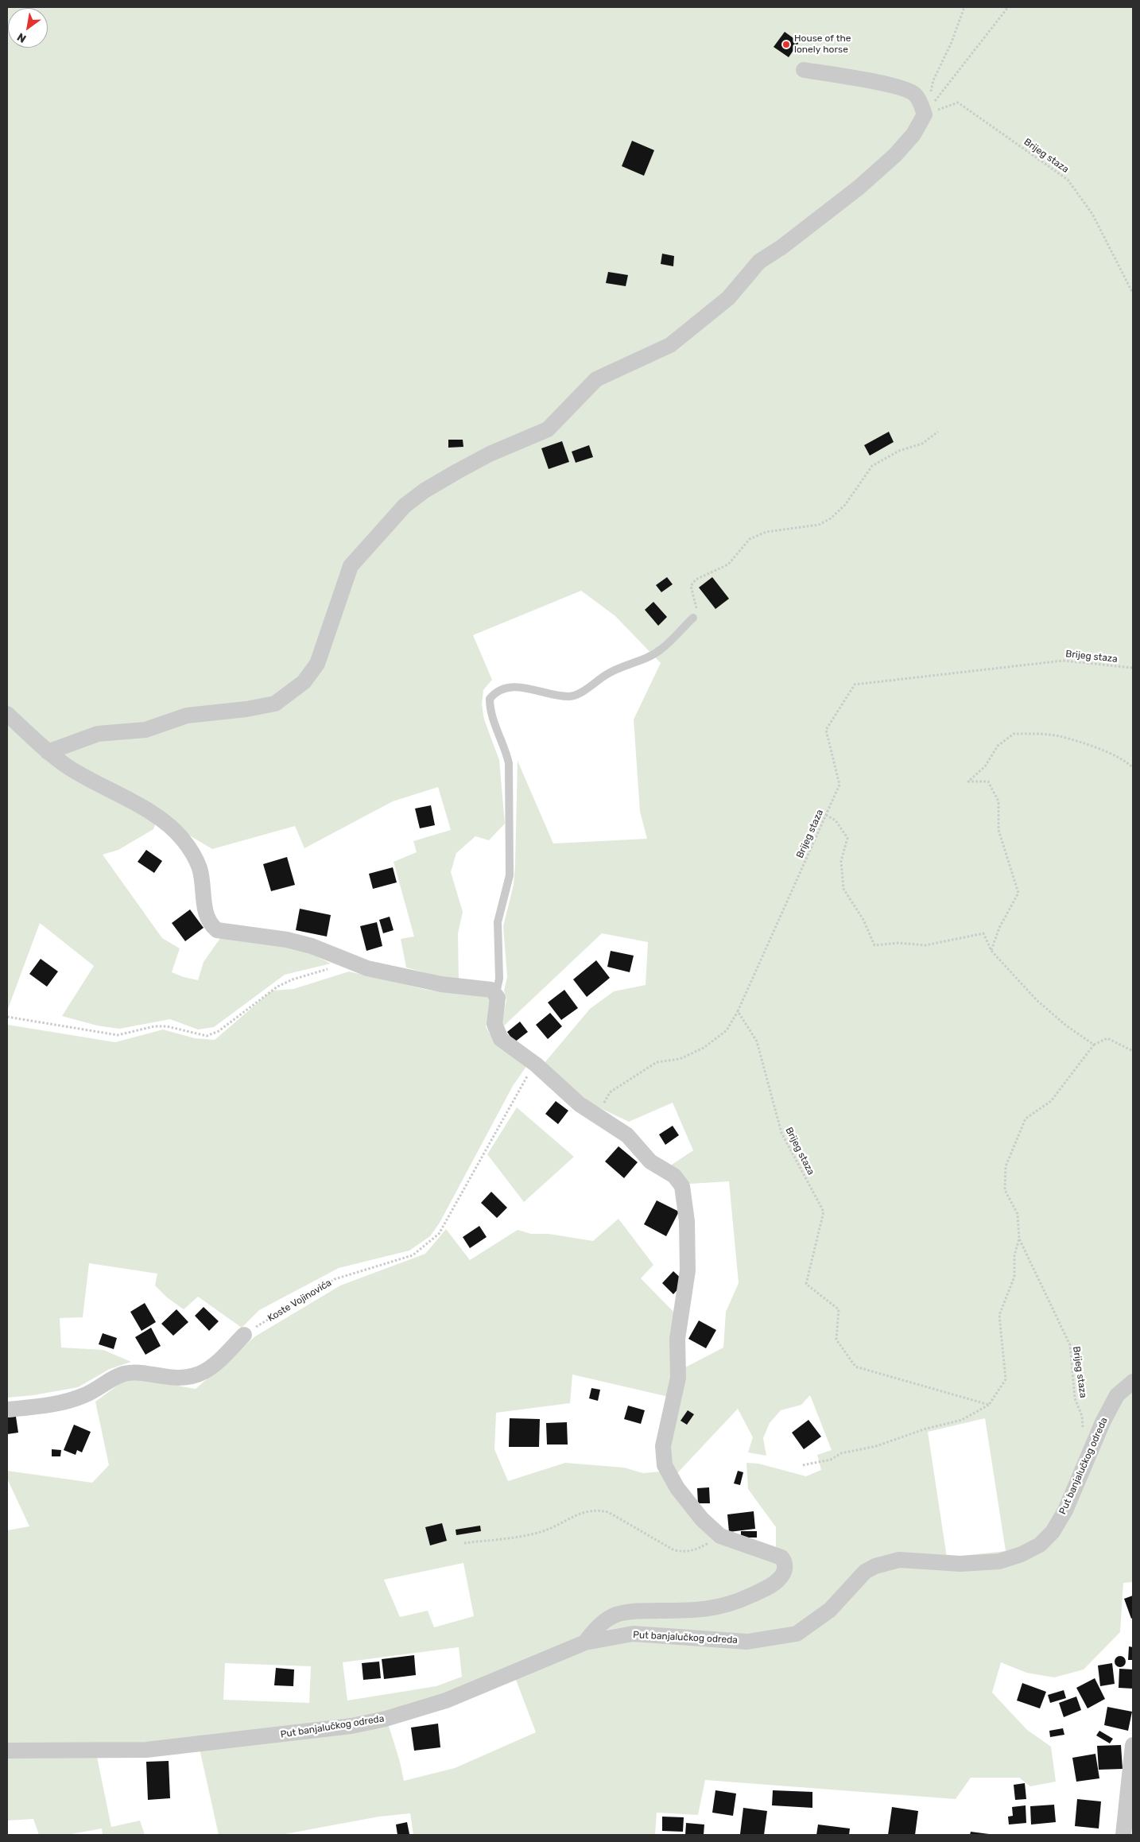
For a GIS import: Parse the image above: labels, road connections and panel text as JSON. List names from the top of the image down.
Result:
{
  "streets": {
    "street": ["Put banjalučkog odreda"],
    "path": ["Brijeg staza", "Koste Vojinovića"]
  },
  "places": ["House of the lonely horse"],
  "north": "bottom left"
}
